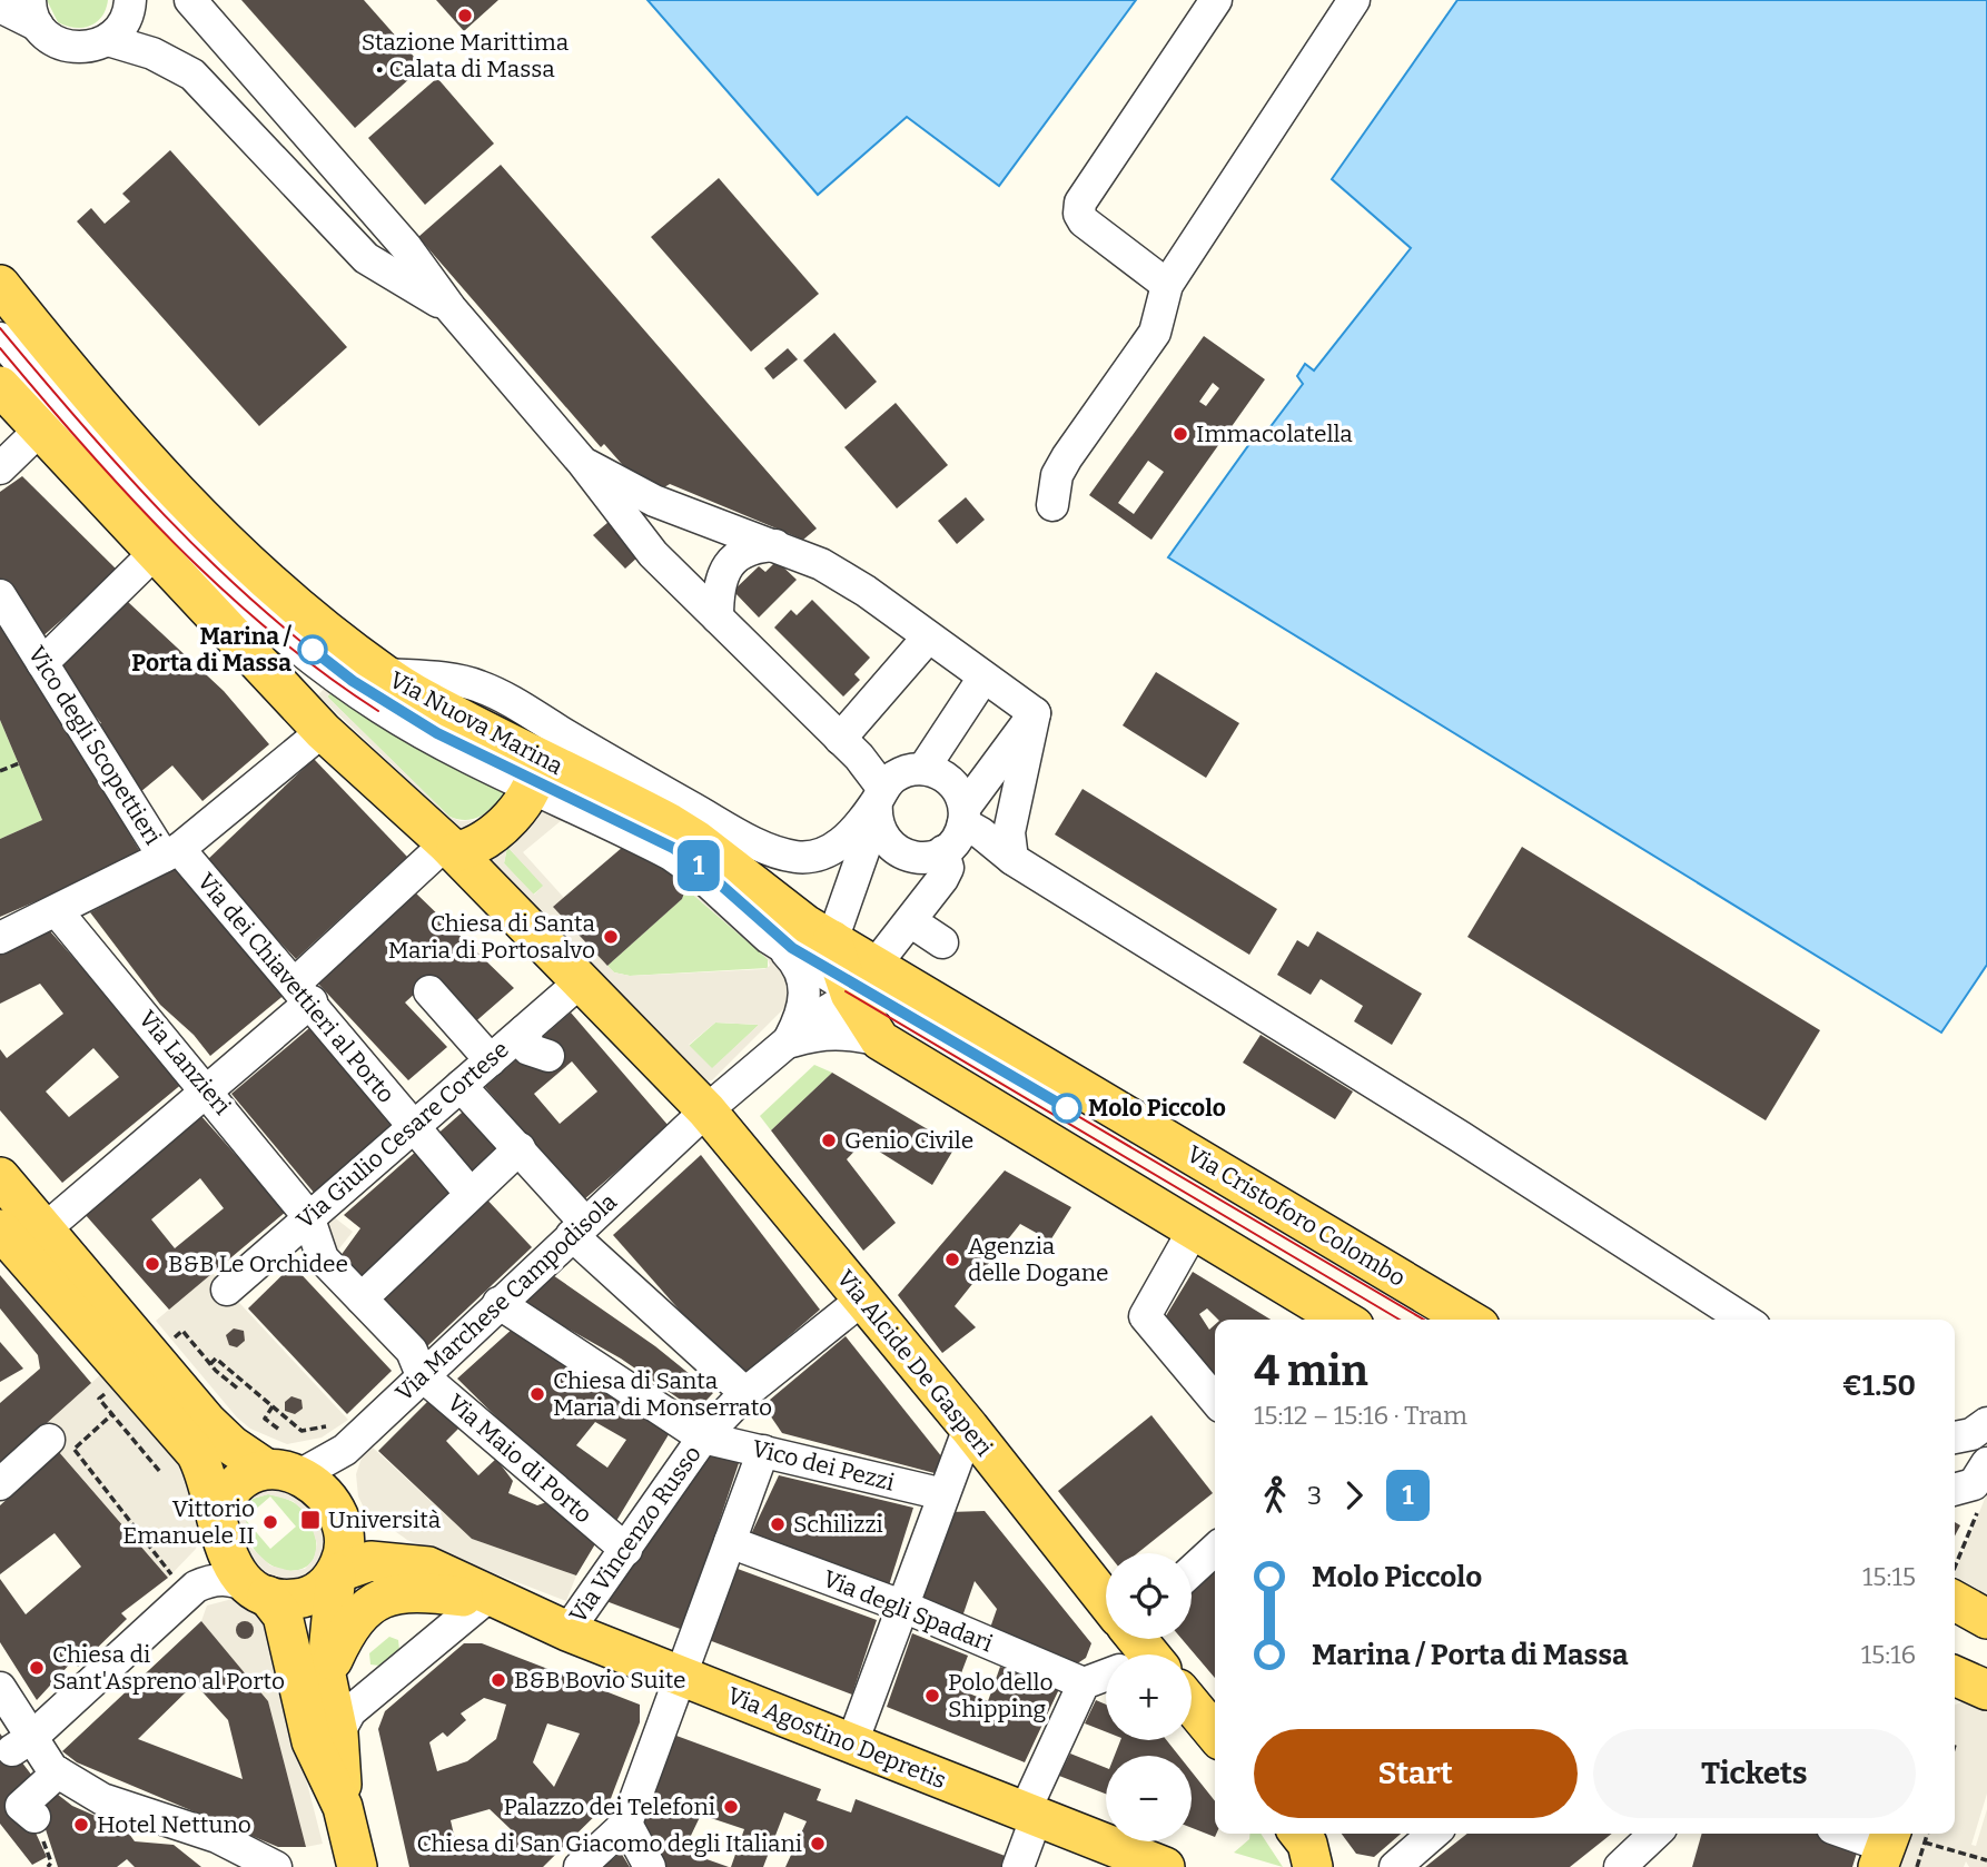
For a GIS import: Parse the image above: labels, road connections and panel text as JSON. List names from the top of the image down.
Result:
{
  "streets": {
    "main road": [
      "Via Nuova Marina",
      "Via Cristoforo Colombo",
      "Via Alcide De Gasperi",
      "Via Agostino Depretis"
    ],
    "street": [
      "Vico degli Scopettieri",
      "Via dei Chiavettieri al Porto",
      "Via Lanzieri",
      "Via Giulio Cesare Cortese",
      "Via Marchese Campodisola",
      "Via Maio di Porto",
      "Vico dei Pezzi",
      "Via Vincenzo Russo",
      "Via degli Spadari"
    ]
  },
  "crossings": [
    ["Vico degli Scopettieri", "Via dei Chiavettieri al Porto"],
    ["Via dei Chiavettieri al Porto", "Via Giulio Cesare Cortese"],
    ["Via Lanzieri", "Via Giulio Cesare Cortese"],
    ["Via Lanzieri", "Via Maio di Porto"],
    ["Via Giulio Cesare Cortese", "Via Maio di Porto"],
    ["Via Cristoforo Colombo", "Via Marchese Campodisola"],
    ["Via Marchese Campodisola", "Via Alcide De Gasperi"],
    ["Via Marchese Campodisola", "Via Maio di Porto"],
    ["Via Alcide De Gasperi", "Via Vincenzo Russo"],
    ["Via Maio di Porto", "Via Vincenzo Russo"],
    ["Vico dei Pezzi", "Via Vincenzo Russo"],
    ["Via Vincenzo Russo", "Via Agostino Depretis"]
  ],
  "places": {
    "other": [
      "Stazione Marittima • Calata di Massa",
      "Immacolatella",
      "Marina / Porta di Massa",
      "Chiesa di Santa Maria di Portosalvo",
      "Molo Piccolo",
      "Genio Civile",
      "Agenzia delle Dogane",
      "B&B Le Orchidee",
      "Chiesa di Santa Maria di Monserrato",
      "Vittorio Emanuele II",
      "Schilizzi",
      "Chiesa di Sant'Aspreno al Porto",
      "B&B Bovio Suite",
      "Polo dello Shipping",
      "Palazzo dei Telefoni",
      "Hotel Nettuno",
      "Chiesa di San Giacomo degli Italiani"
    ],
    "transit": ["Università"]
  },
  "lines": ["tram line 1"],
  "page": {
    "on_map": "1",
    "heading": ["4 min", "15:12 – 15:16 · Tram", "€1.50"],
    "legs": ["3", "1"],
    "list": [
      {
        "name": "Molo Piccolo",
        "value": "15:15"
      },
      {
        "name": "Marina / Porta di Massa",
        "value": "15:16"
      }
    ],
    "map_buttons": ["+", "−"],
    "buttons": ["Start", "Tickets"]
  }
}
